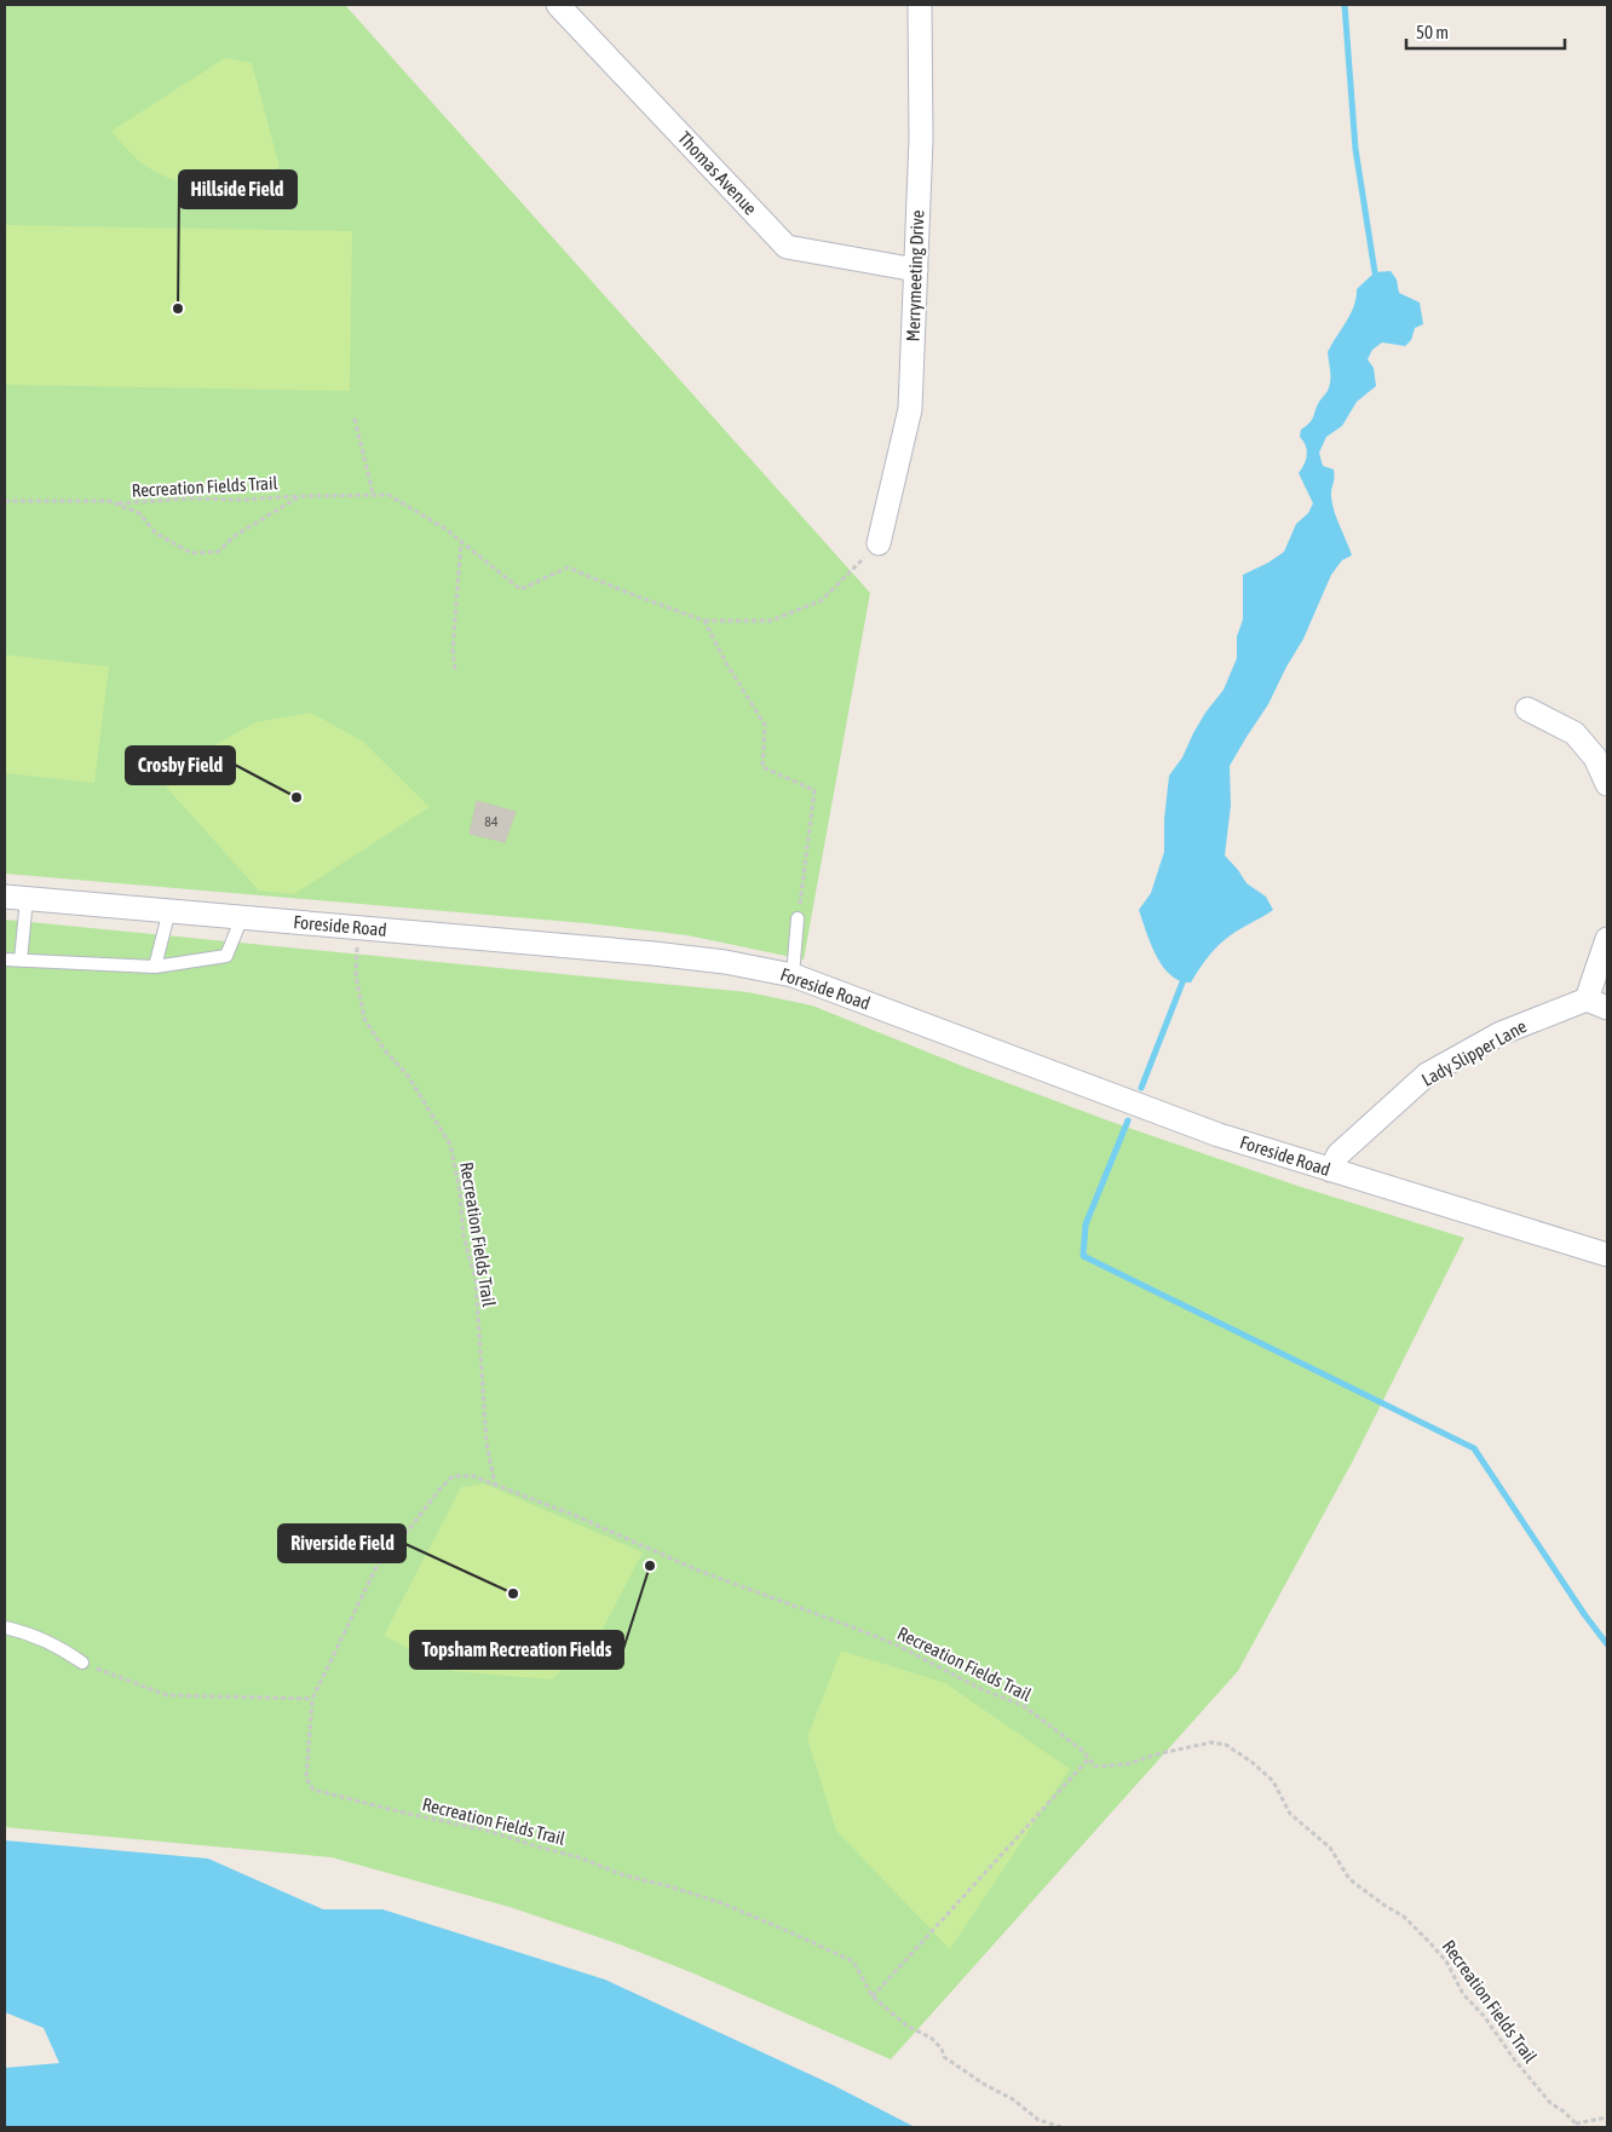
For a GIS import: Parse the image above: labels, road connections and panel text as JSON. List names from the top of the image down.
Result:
{
  "streets": {
    "street": [
      "Thomas Avenue",
      "Merrymeeting Drive",
      "Foreside Road",
      "Lady Slipper Lane"
    ],
    "path": ["Recreation Fields Trail"]
  },
  "crossings": [
    ["Thomas Avenue", "Merrymeeting Drive"],
    ["Merrymeeting Drive", "Recreation Fields Trail"],
    ["Foreside Road", "Lady Slipper Lane"]
  ],
  "places": [
    "Hillside Field",
    "Crosby Field",
    "Topsham Recreation Fields",
    "Riverside Field"
  ],
  "house_numbers": ["84"],
  "scale_bar": "50 m"
}
